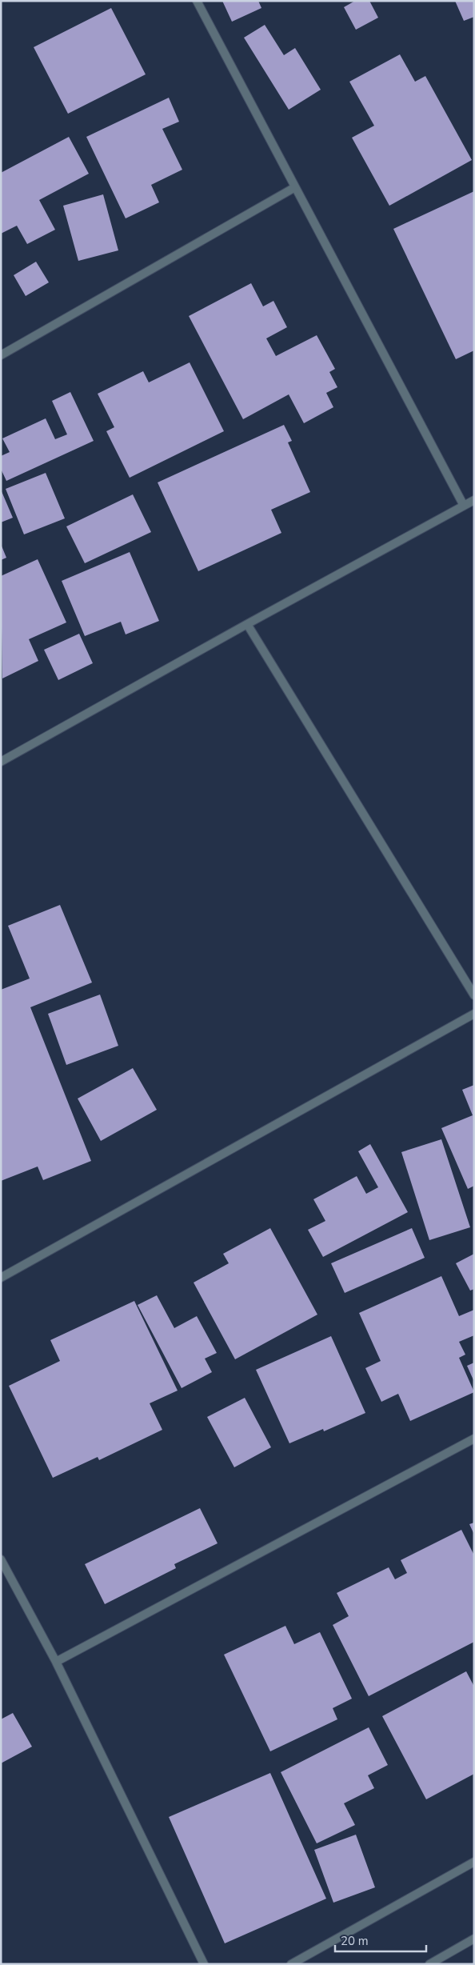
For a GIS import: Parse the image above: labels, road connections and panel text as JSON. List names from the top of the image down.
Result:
{
  "scale_bar": "20 m"
}
